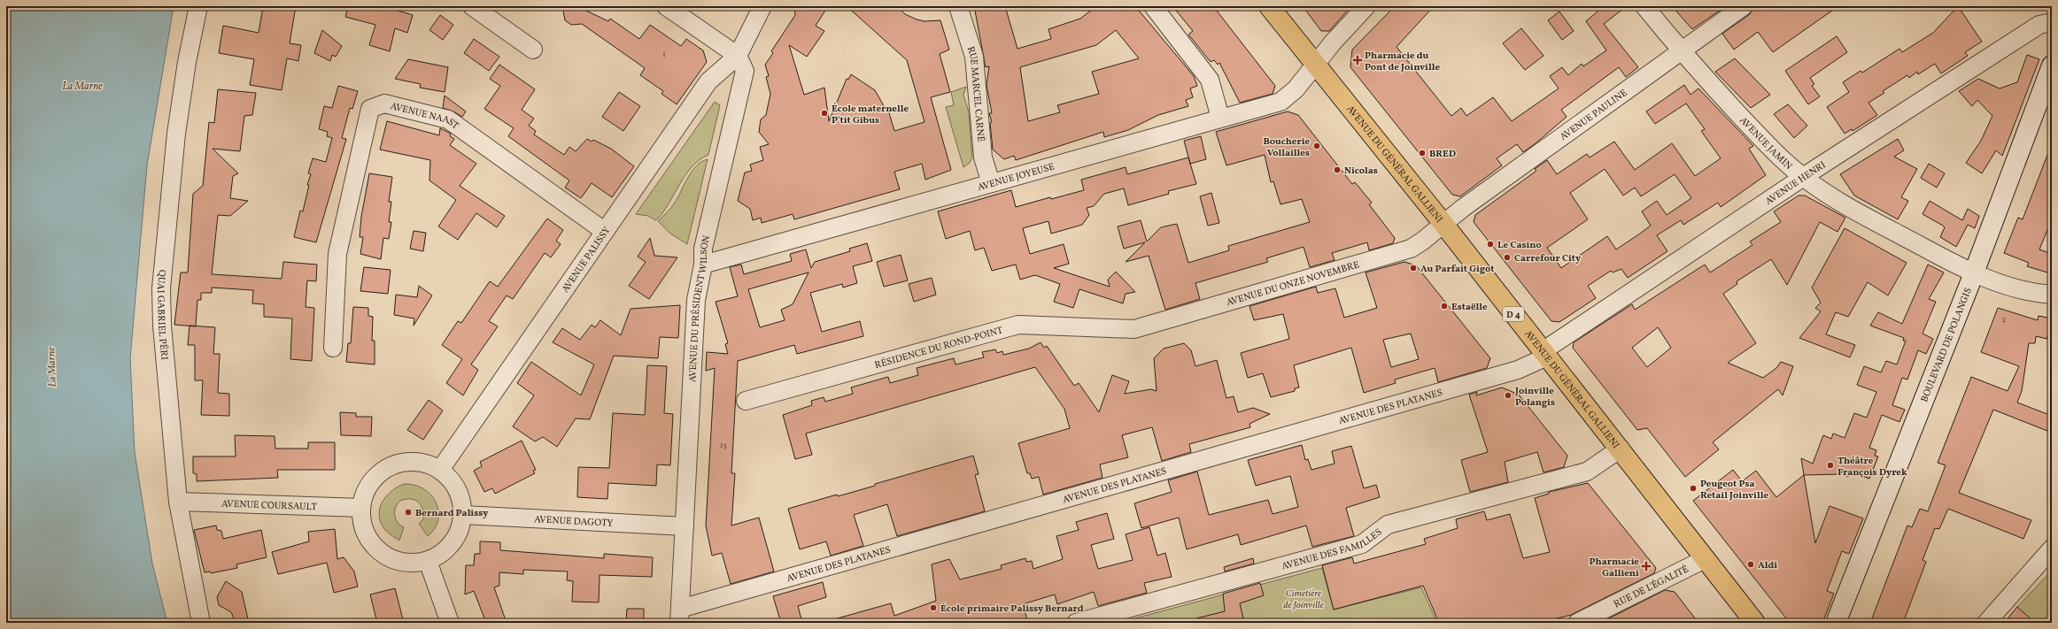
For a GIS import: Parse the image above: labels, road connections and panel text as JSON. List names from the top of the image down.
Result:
{
  "streets": {
    "main road": ["AVENUE DU GÉNÉRAL GALLIENI", "D 4"],
    "street": [
      "RUE MARCEL CARNÉ",
      "AVENUE PAULINE",
      "AVENUE NAAST",
      "AVENUE JAMIN",
      "AVENUE JOYEUSE",
      "AVENUE HENRI",
      "AVENUE PALISSY",
      "AVENUE DU ONZE NOVEMBRE",
      "AVENUE DU PRÉSIDENT WILSON",
      "QUAI GABRIEL PÉRI",
      "BOULEVARD DE POLANGIS",
      "RÉSIDENCE DU ROND-POINT",
      "AVENUE DES PLATANES",
      "AVENUE COURSAULT",
      "AVENUE DAGOTY",
      "AVENUE DES FAMILLES",
      "RUE DE L'ÉGALITÉ"
    ]
  },
  "crossings": [
    ["RUE MARCEL CARNÉ", "AVENUE JOYEUSE"],
    ["AVENUE PAULINE", "AVENUE JAMIN"],
    ["AVENUE PAULINE", "AVENUE DU GÉNÉRAL GALLIENI"],
    ["AVENUE PAULINE", "AVENUE DU ONZE NOVEMBRE"],
    ["AVENUE NAAST", "AVENUE PALISSY"],
    ["AVENUE JAMIN", "AVENUE HENRI"],
    ["AVENUE JAMIN", "BOULEVARD DE POLANGIS"],
    ["AVENUE DU GÉNÉRAL GALLIENI", "AVENUE JOYEUSE"],
    ["AVENUE DU GÉNÉRAL GALLIENI", "AVENUE HENRI"],
    ["AVENUE DU GÉNÉRAL GALLIENI", "AVENUE DU ONZE NOVEMBRE"],
    ["AVENUE DU GÉNÉRAL GALLIENI", "AVENUE DES PLATANES"],
    ["AVENUE DU GÉNÉRAL GALLIENI", "AVENUE DES FAMILLES"],
    ["AVENUE DU GÉNÉRAL GALLIENI", "RUE DE L'ÉGALITÉ"],
    ["AVENUE JOYEUSE", "AVENUE DU PRÉSIDENT WILSON"],
    ["AVENUE HENRI", "AVENUE DES PLATANES"],
    ["AVENUE PALISSY", "AVENUE DU PRÉSIDENT WILSON"],
    ["AVENUE PALISSY", "AVENUE COURSAULT"],
    ["AVENUE PALISSY", "AVENUE DAGOTY"],
    ["AVENUE DU ONZE NOVEMBRE", "RÉSIDENCE DU ROND-POINT"],
    ["AVENUE DU PRÉSIDENT WILSON", "AVENUE DES PLATANES"],
    ["AVENUE DU PRÉSIDENT WILSON", "AVENUE DAGOTY"],
    ["QUAI GABRIEL PÉRI", "AVENUE COURSAULT"],
    ["AVENUE COURSAULT", "AVENUE DAGOTY"]
  ],
  "water": ["La Marne"],
  "parks": ["Cimetière de Joinville"],
  "places": {
    "health": ["Pharmacie du Pont de Joinville", "Pharmacie Gallieni"],
    "other": [
      "École maternelle P'tit Gibus",
      "Boucherie Vollailles",
      "BRED",
      "Nicolas",
      "Le Casino",
      "Carrefour City",
      "Au Parfait Gigot",
      "Estaëlle",
      "Joinville Polangis",
      "Théâtre François Dyrek",
      "Peugeot Psa Retail Joinville",
      "Bernard Palissy",
      "Aldi",
      "École primaire Palissy Bernard"
    ]
  },
  "house_numbers": ["1", "2", "15"]
}
